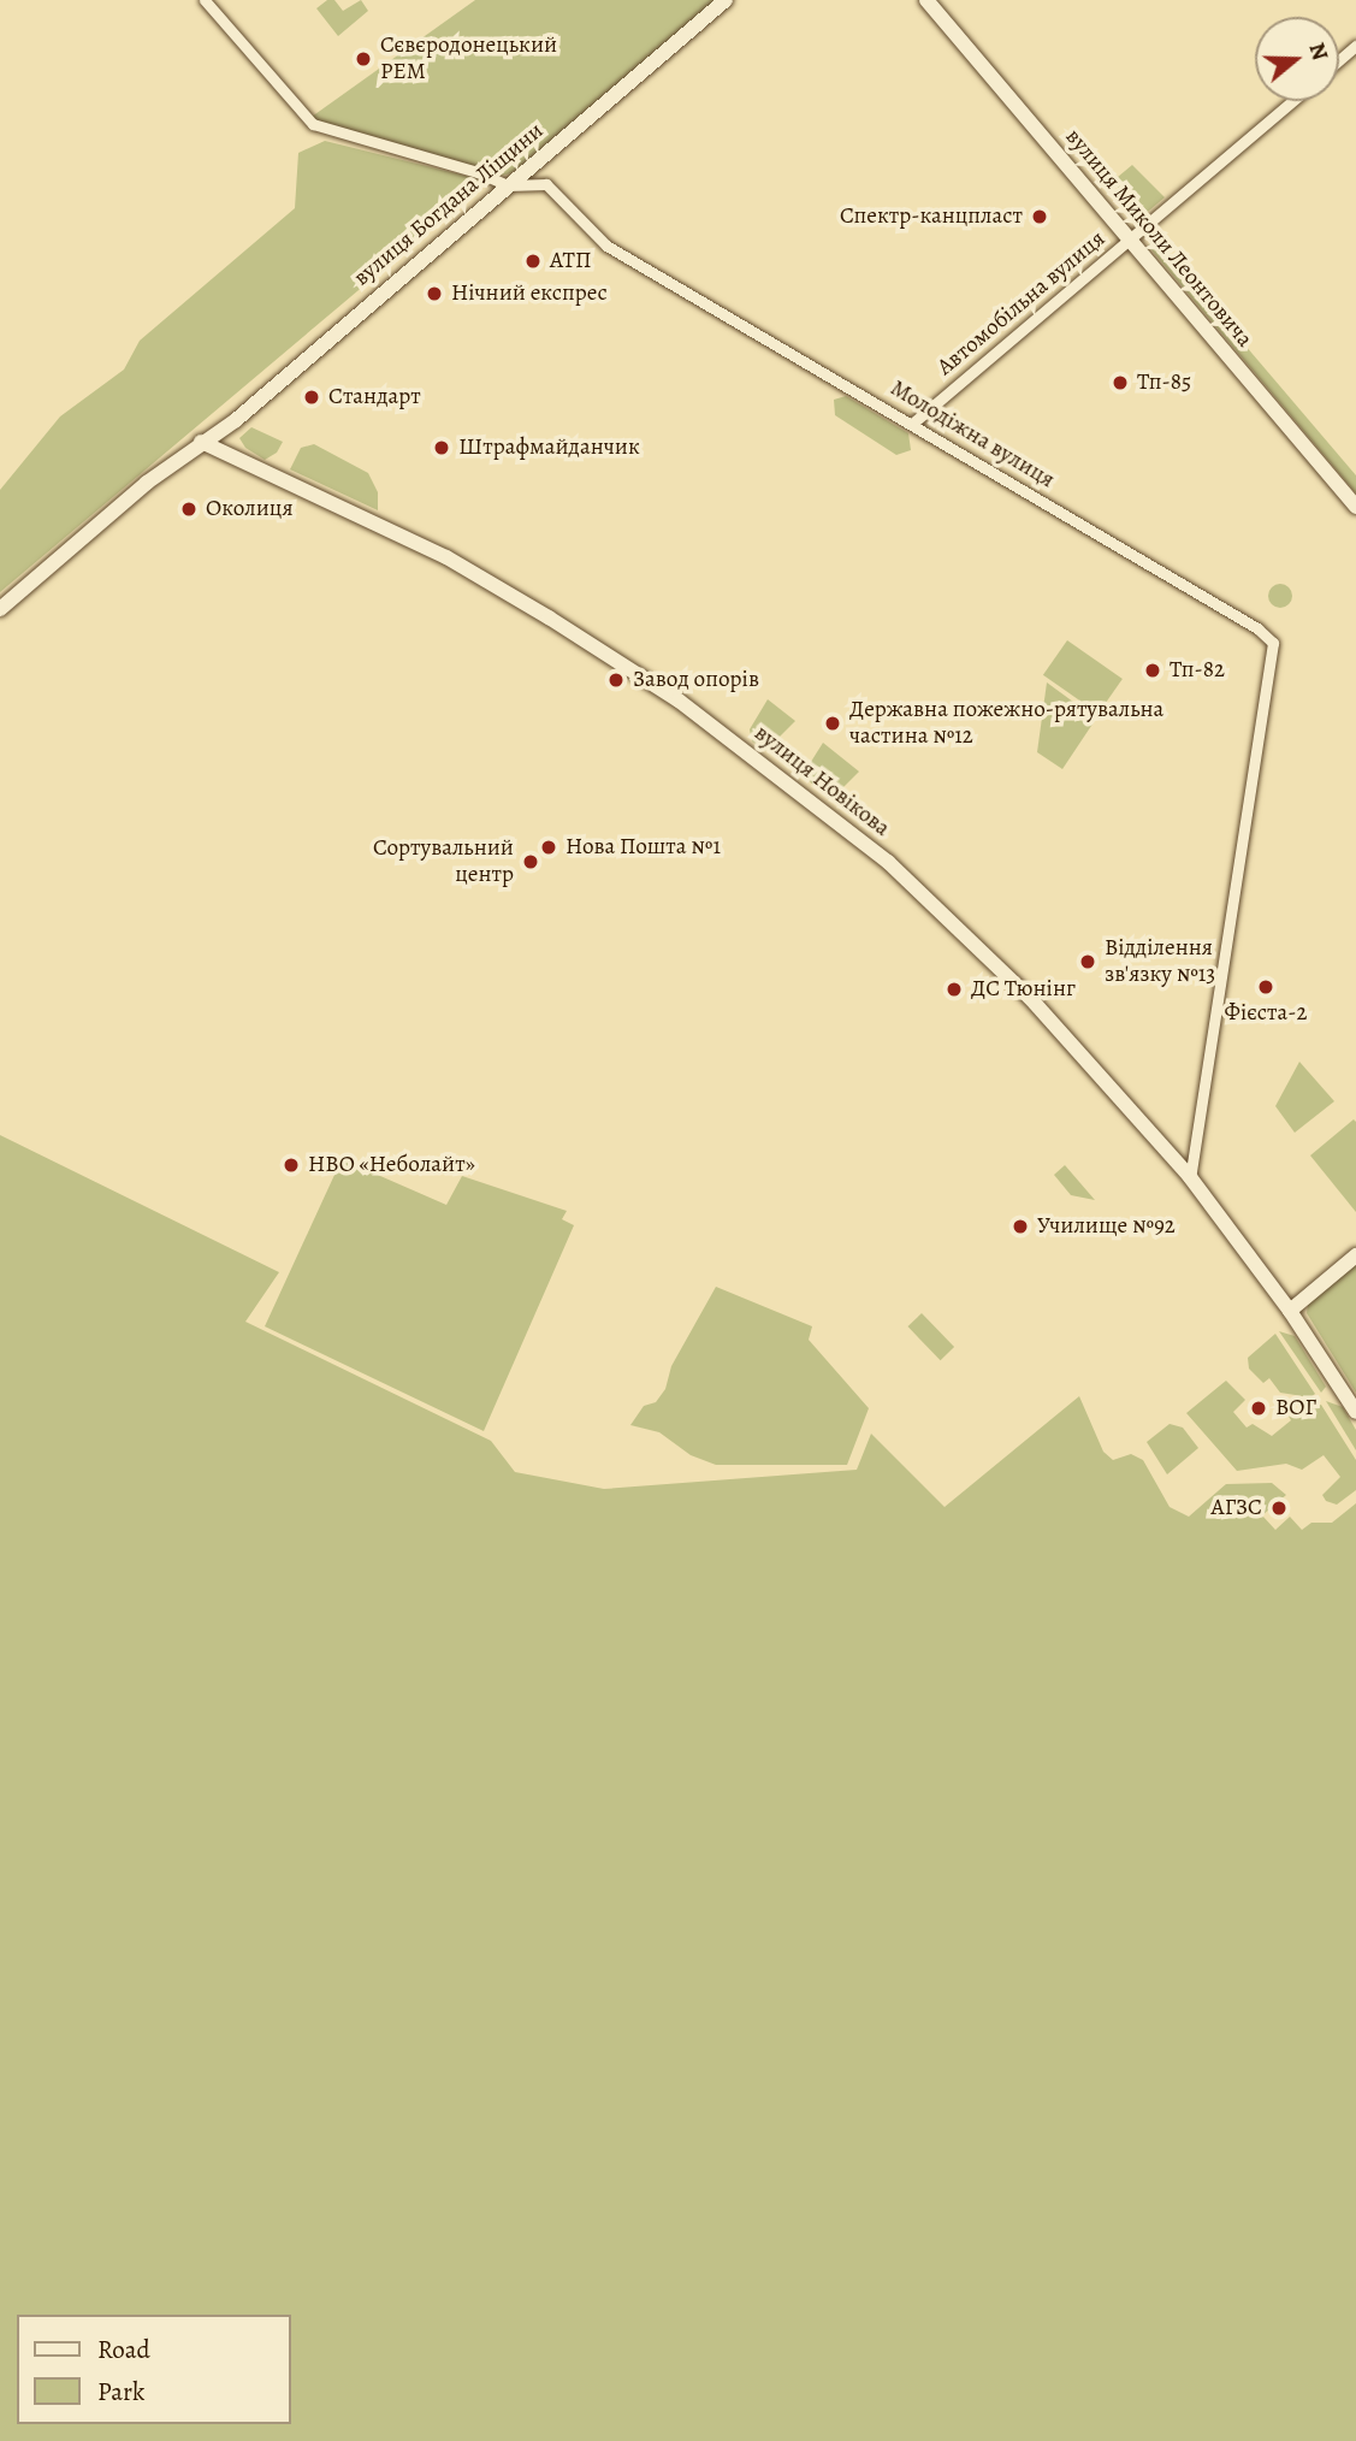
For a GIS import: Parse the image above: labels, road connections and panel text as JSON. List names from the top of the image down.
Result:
{
  "streets": {
    "main road": ["вулиця Богдана Ліщини", "вулиця Миколи Леонтовича", "вулиця Новікова"],
    "street": ["Автомобільна вулиця", "Молодіжна вулиця"]
  },
  "crossings": [
    ["вулиця Богдана Ліщини", "Молодіжна вулиця"],
    ["вулиця Богдана Ліщини", "вулиця Новікова"],
    ["вулиця Миколи Леонтовича", "Автомобільна вулиця"],
    ["Автомобільна вулиця", "Молодіжна вулиця"],
    ["Молодіжна вулиця", "вулиця Новікова"]
  ],
  "places": [
    "Сєвєродонецький РЕМ",
    "Спектр-канцпласт",
    "АТП",
    "Нічний експрес",
    "Тп-85",
    "Стандарт",
    "Штрафмайданчик",
    "Околиця",
    "Тп-82",
    "Завод опорів",
    "Державна пожежно-рятувальна частина №12",
    "Нова Пошта №1",
    "Сортувальний центр",
    "Відділення зв'язку №13",
    "Фiєста-2",
    "ДС Тюнінг",
    "НВО «Неболайт»",
    "Училище №92",
    "ВОГ",
    "АГЗС"
  ],
  "legend": ["Road", "Park"],
  "north": "right"
}
